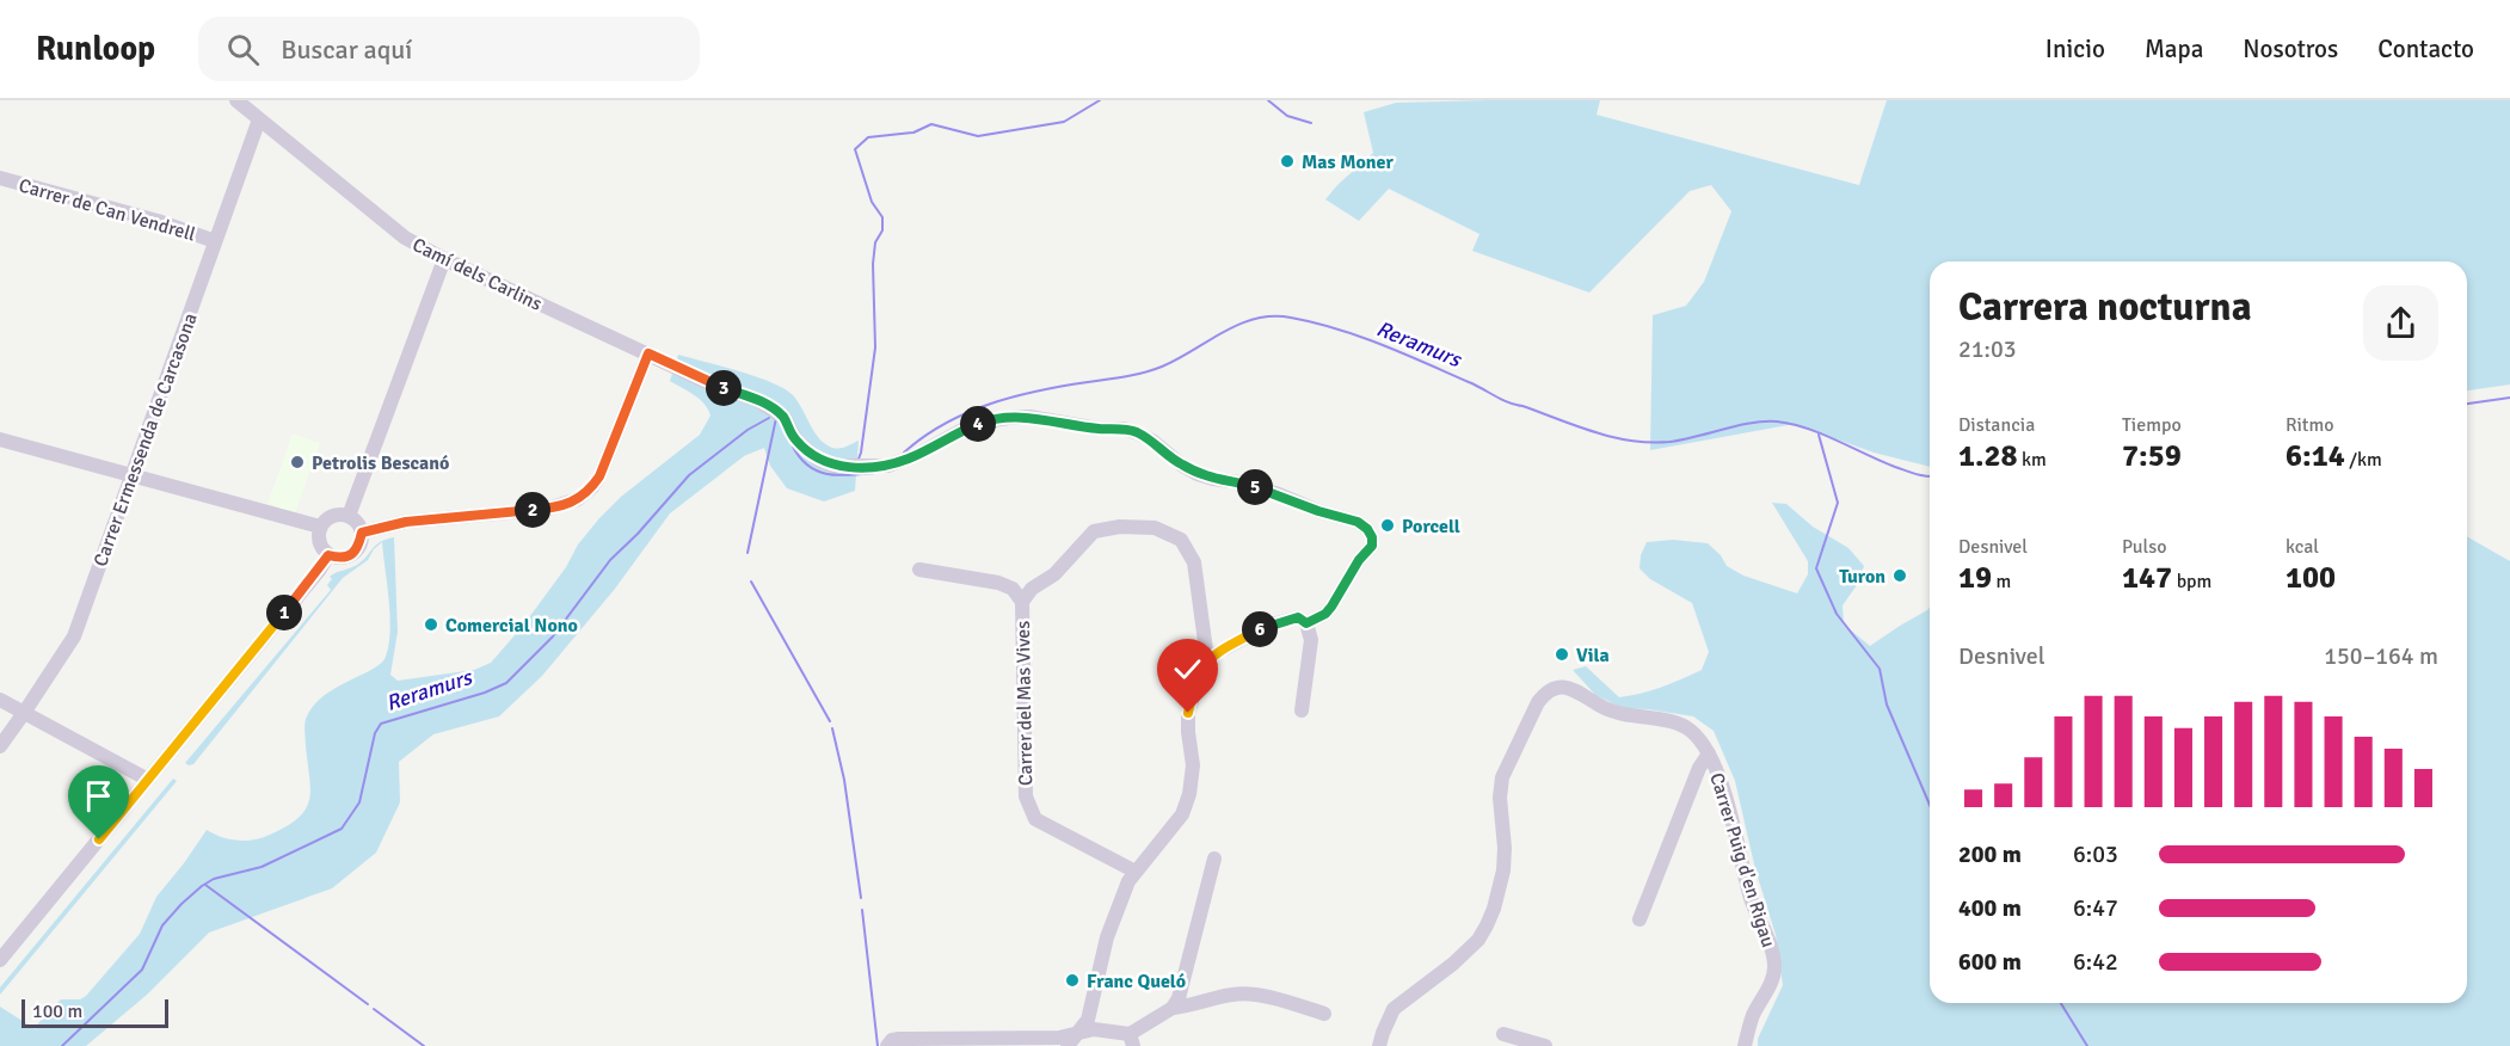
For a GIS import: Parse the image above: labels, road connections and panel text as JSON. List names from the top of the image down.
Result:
{
  "streets": {
    "street": [
      "Carrer de Can Vendrell",
      "Camí dels Carlins",
      "Carrer Ermessenda de Carcasona",
      "Carrer del Mas Vives",
      "Carrer Puig d'en Rigau"
    ]
  },
  "crossings": [
    ["Carrer de Can Vendrell", "Carrer Ermessenda de Carcasona"],
    ["Camí dels Carlins", "Carrer Ermessenda de Carcasona"]
  ],
  "water": ["Reramurs"],
  "places": [
    "Mas Moner",
    "Petrolis Bescanó",
    "Porcell",
    "Turon",
    "Comercial Nono",
    "Vila",
    "Franc Queló"
  ],
  "scale_bar": "100 m",
  "page": {
    "header": "Runloop",
    "search": "Buscar aquí",
    "nav": [
      "Inicio",
      "Mapa",
      "Nosotros",
      "Contacto"
    ],
    "heading": ["Carrera nocturna", "21:03"],
    "pins": [
      "3",
      "4",
      "5",
      "2",
      "1",
      "6"
    ],
    "stats": [
      ["Distancia", "1.28 km"],
      ["Tiempo", "7:59"],
      ["Ritmo", "6:14 /km"],
      ["Desnivel", "19 m"],
      ["Pulso", "147 bpm"],
      ["kcal", "100"]
    ],
    "chart": ["Desnivel", "150–164 m"],
    "list": [
      {
        "name": "200 m",
        "note": "6:03"
      },
      {
        "name": "400 m",
        "note": "6:47"
      },
      {
        "name": "600 m",
        "note": "6:42"
      }
    ],
    "scale": "100 m"
  }
}
